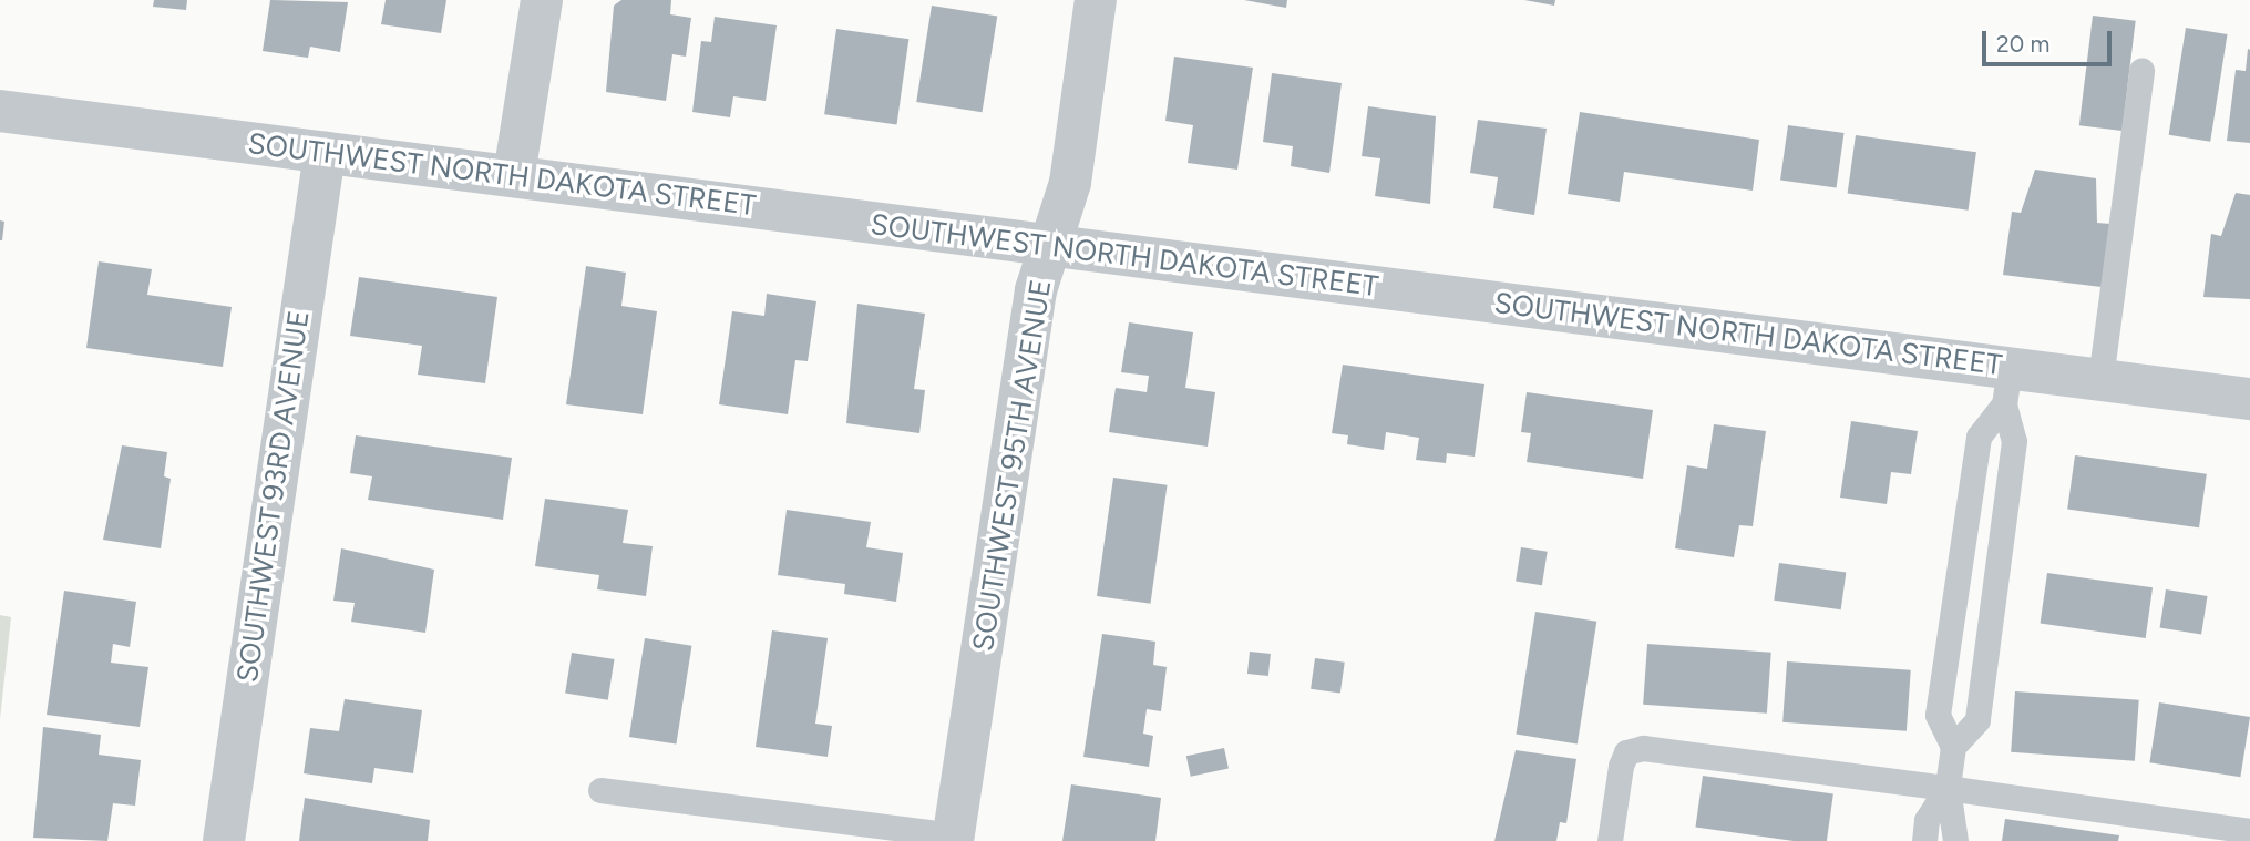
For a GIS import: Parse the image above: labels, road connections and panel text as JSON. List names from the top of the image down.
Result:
{
  "streets": {
    "street": ["SOUTHWEST NORTH DAKOTA STREET", "SOUTHWEST 95TH AVENUE", "SOUTHWEST 93RD AVENUE"]
  },
  "crossings": [
    ["SOUTHWEST NORTH DAKOTA STREET", "SOUTHWEST 95TH AVENUE"],
    ["SOUTHWEST NORTH DAKOTA STREET", "SOUTHWEST 93RD AVENUE"]
  ],
  "scale_bar": "20 m"
}
